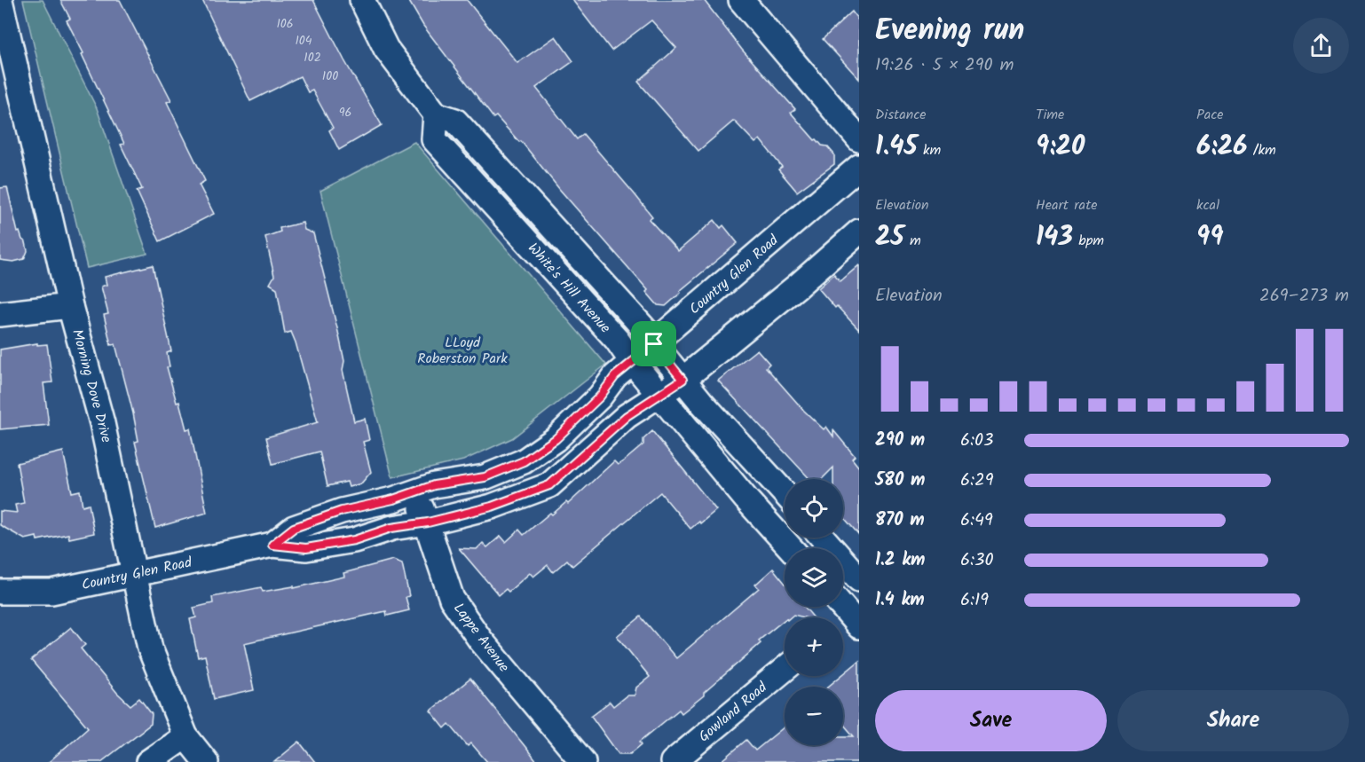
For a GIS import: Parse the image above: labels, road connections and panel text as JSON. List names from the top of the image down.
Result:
{
  "streets": {
    "street": [
      "Country Glen Road",
      "White's Hill Avenue",
      "Morning Dove Drive",
      "Lappe Avenue",
      "Gowland Road"
    ]
  },
  "crossings": [
    ["Country Glen Road", "White's Hill Avenue"],
    ["Country Glen Road", "Morning Dove Drive"],
    ["Country Glen Road", "Lappe Avenue"]
  ],
  "parks": ["LLoyd Roberston Park"],
  "house_numbers": [
    "106",
    "104",
    "102",
    "100",
    "96"
  ],
  "page": {
    "heading": ["Evening run", "19:26 · 5 × 290 m"],
    "stats": [
      ["Distance", "1.45 km"],
      ["Time", "9:20"],
      ["Pace", "6:26 /km"],
      ["Elevation", "25 m"],
      ["Heart rate", "143 bpm"],
      ["kcal", "99"]
    ],
    "chart": ["Elevation", "269–273 m"],
    "list": [
      {
        "name": "290 m",
        "note": "6:03"
      },
      {
        "name": "580 m",
        "note": "6:29"
      },
      {
        "name": "870 m",
        "note": "6:49"
      },
      {
        "name": "1.2 km",
        "note": "6:30"
      },
      {
        "name": "1.4 km",
        "note": "6:19"
      }
    ],
    "map_buttons": ["+", "−"],
    "buttons": ["Save", "Share"]
  }
}
